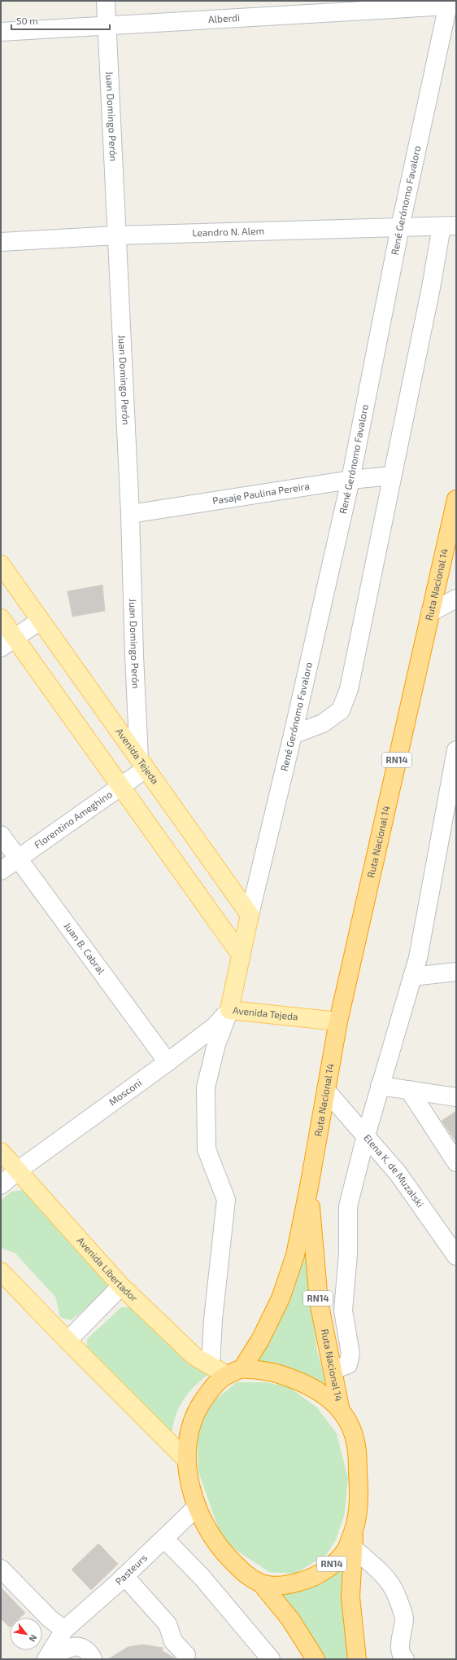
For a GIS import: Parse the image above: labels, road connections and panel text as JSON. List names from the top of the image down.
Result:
{
  "streets": {
    "highway": ["Ruta Nacional 14", "RN14"],
    "main road": ["Avenida Tejeda", "Avenida Libertador"],
    "street": [
      "Alberdi",
      "Juan Domingo Perón",
      "René Gerónomo Favaloro",
      "Leandro N. Alem",
      "Pasaje Paulina Pereira",
      "Florentino Ameghino",
      "Juan B. Cabral",
      "Mosconi",
      "Elena K. de Muzalski",
      "Pasteurs"
    ]
  },
  "crossings": [
    ["Alberdi", "Juan Domingo Perón"],
    ["Alberdi", "René Gerónomo Favaloro"],
    ["Juan Domingo Perón", "Leandro N. Alem"],
    ["Juan Domingo Perón", "Pasaje Paulina Pereira"],
    ["Juan Domingo Perón", "Avenida Tejeda"],
    ["Juan Domingo Perón", "Florentino Ameghino"],
    ["René Gerónomo Favaloro", "Leandro N. Alem"],
    ["René Gerónomo Favaloro", "Pasaje Paulina Pereira"],
    ["René Gerónomo Favaloro", "Avenida Tejeda"],
    ["Ruta Nacional 14", "Avenida Tejeda"],
    ["Ruta Nacional 14", "Elena K. de Muzalski"],
    ["Ruta Nacional 14", "Avenida Libertador"],
    ["Ruta Nacional 14", "Pasteurs"],
    ["Avenida Tejeda", "Florentino Ameghino"],
    ["Avenida Tejeda", "Mosconi"],
    ["Florentino Ameghino", "Juan B. Cabral"],
    ["Juan B. Cabral", "Mosconi"],
    ["Mosconi", "Avenida Libertador"]
  ],
  "scale_bar": "50 m",
  "north": "bottom right"
}
